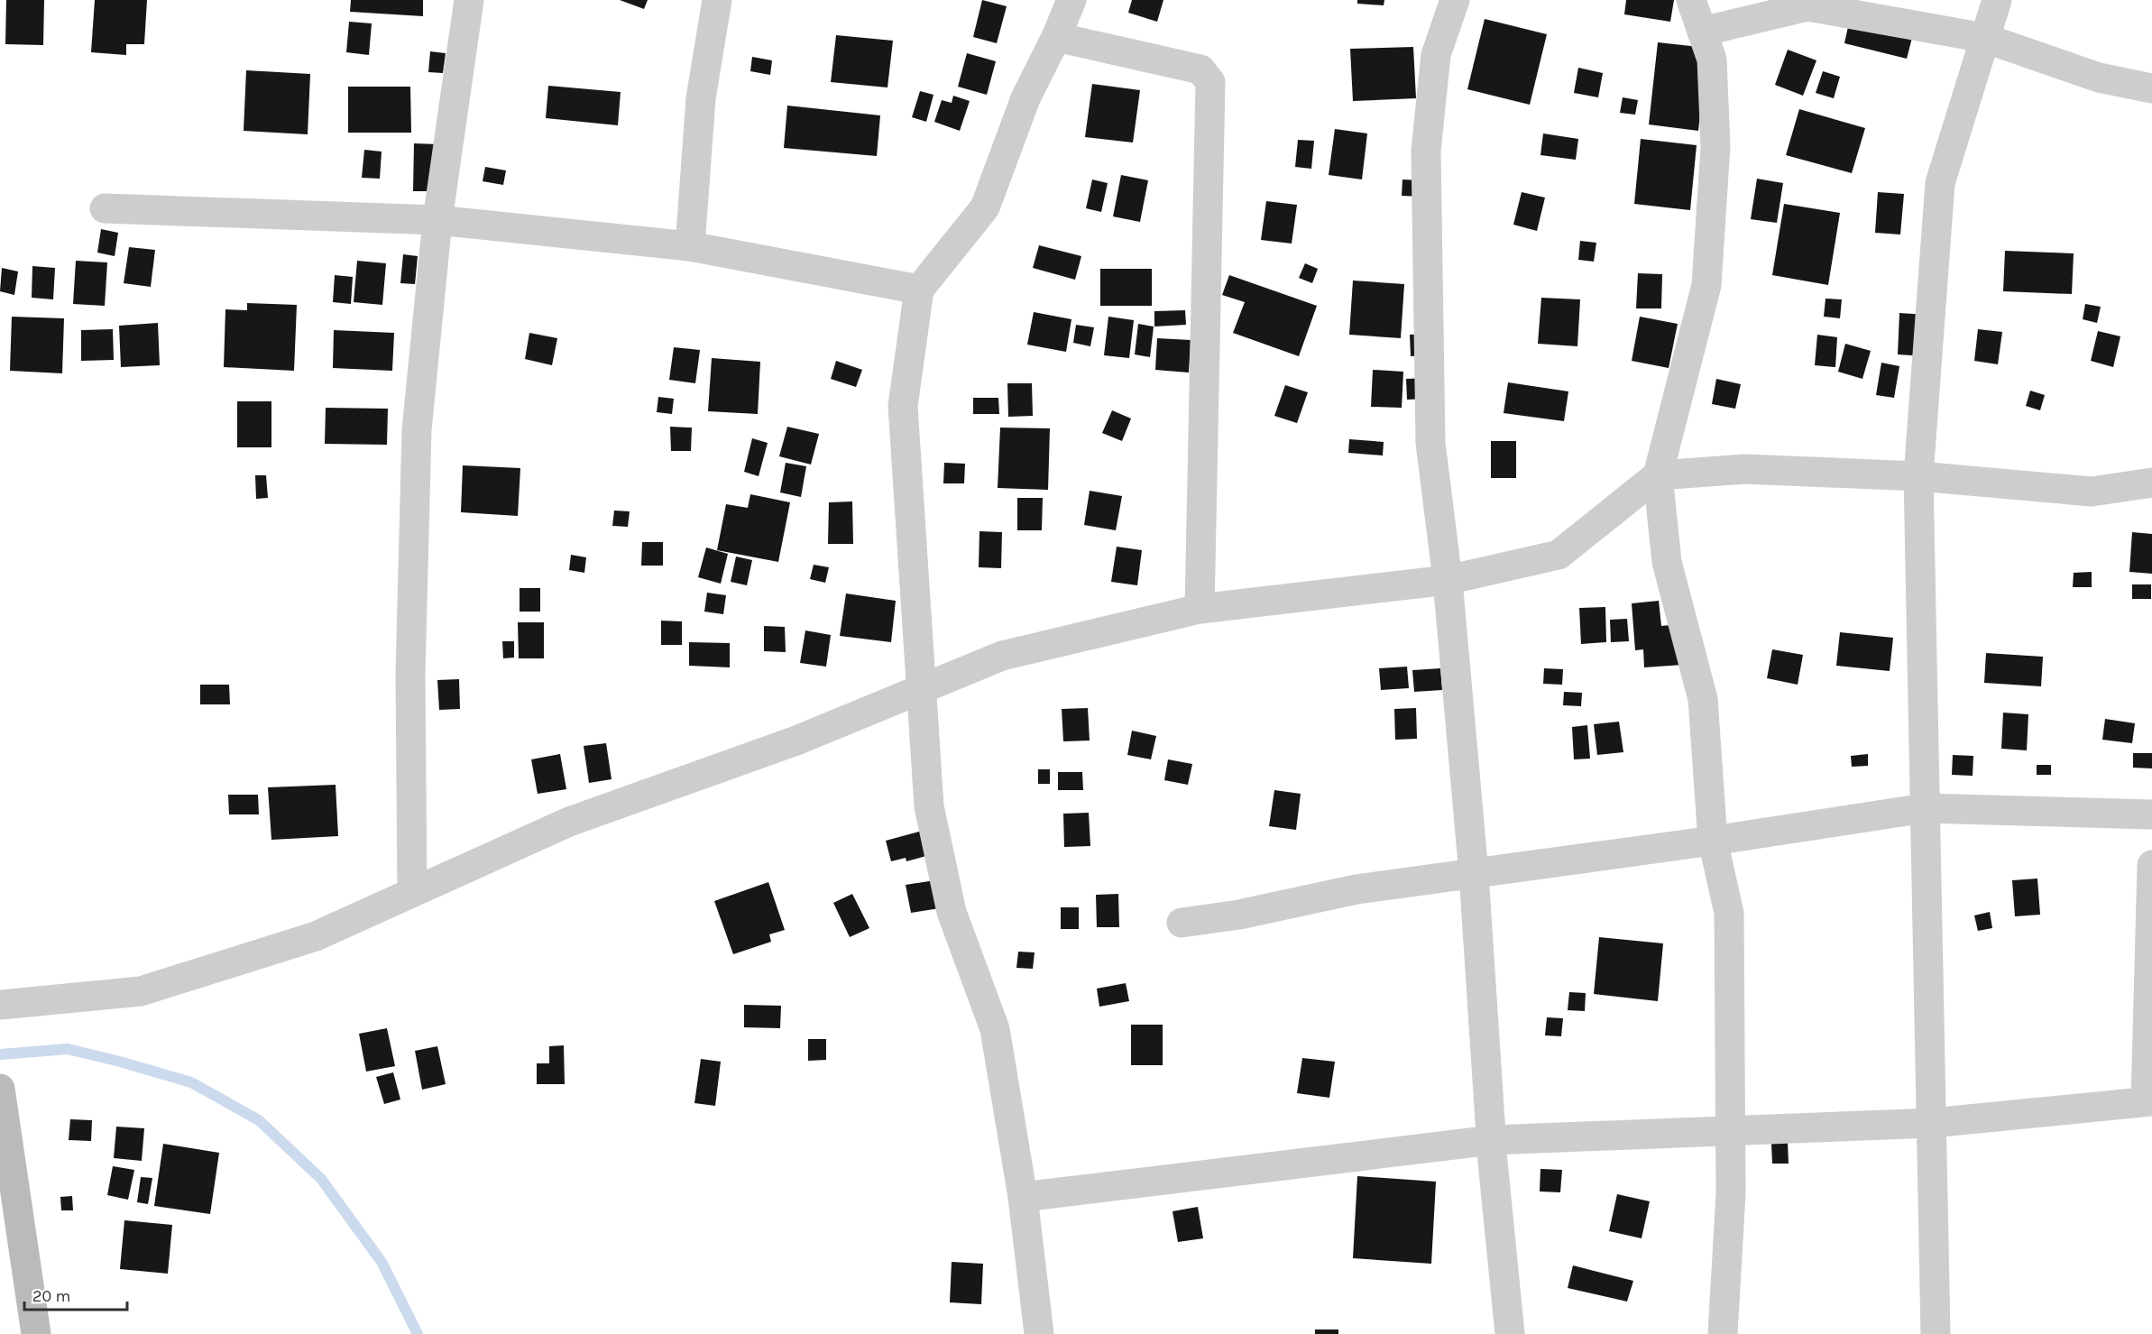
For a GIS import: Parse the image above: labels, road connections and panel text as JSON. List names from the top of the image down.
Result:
{
  "scale_bar": "20 m"
}
